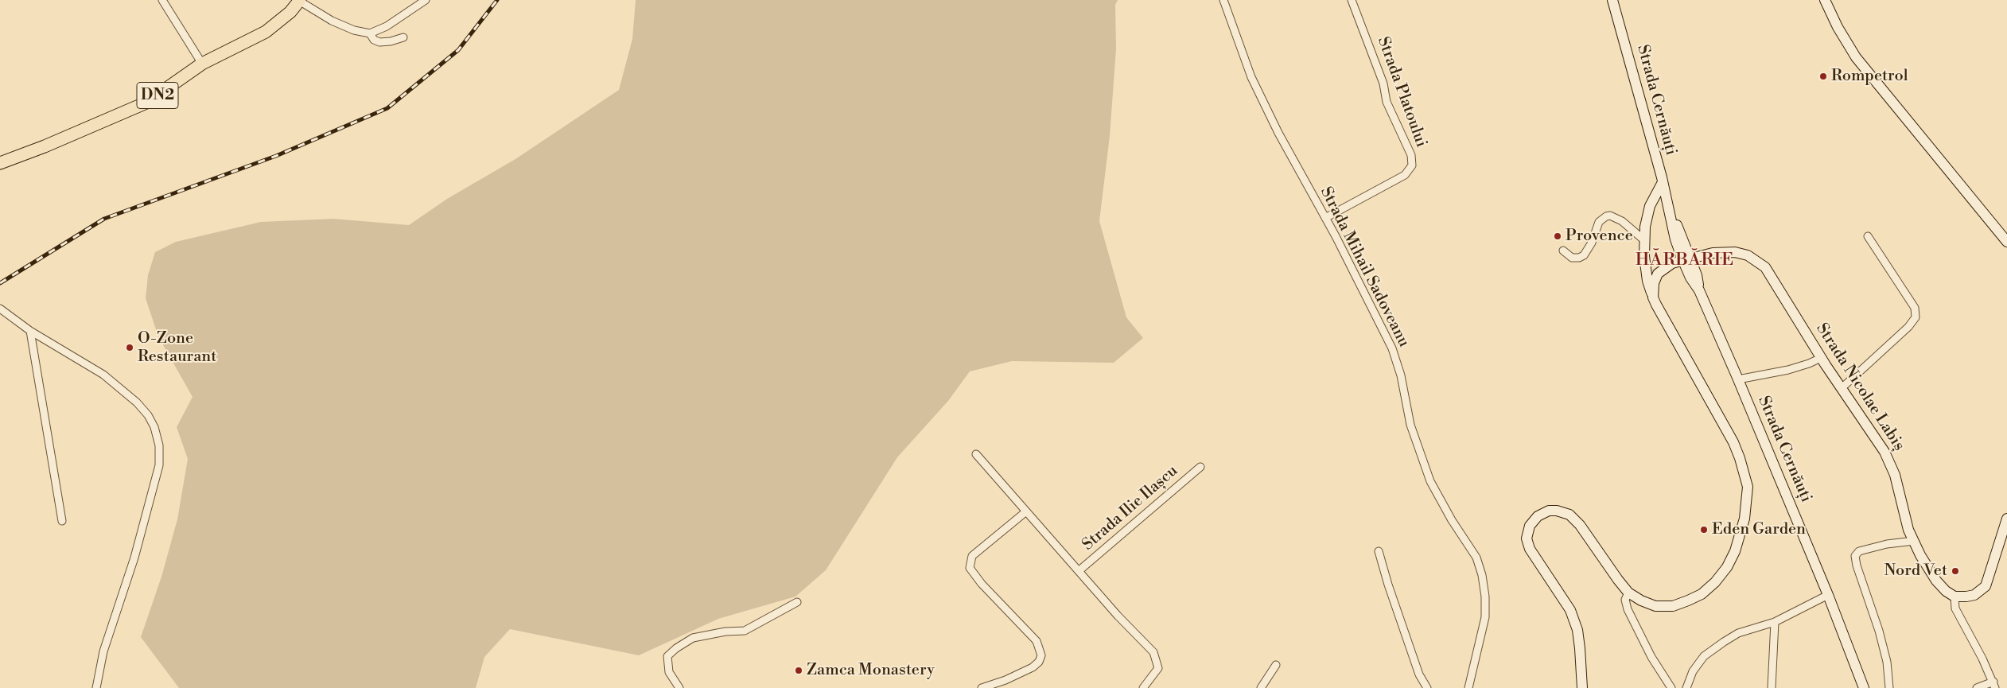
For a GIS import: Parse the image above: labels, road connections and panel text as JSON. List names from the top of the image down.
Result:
{
  "streets": {
    "main road": ["DN2"],
    "street": [
      "Strada Platoului",
      "Strada Cernăuți",
      "Strada Mihail Sadoveanu",
      "Strada Nicolae Labiș",
      "Strada Ilie Ilașcu"
    ]
  },
  "crossings": [
    ["Strada Platoului", "Strada Mihail Sadoveanu"],
    ["Strada Cernăuți", "Strada Nicolae Labiș"]
  ],
  "districts": ["HĂRBĂRIE"],
  "places": [
    "Rompetrol",
    "Provence",
    "O-Zone Restaurant",
    "Eden Garden",
    "Nord Vet",
    "Zamca Monastery"
  ]
}
